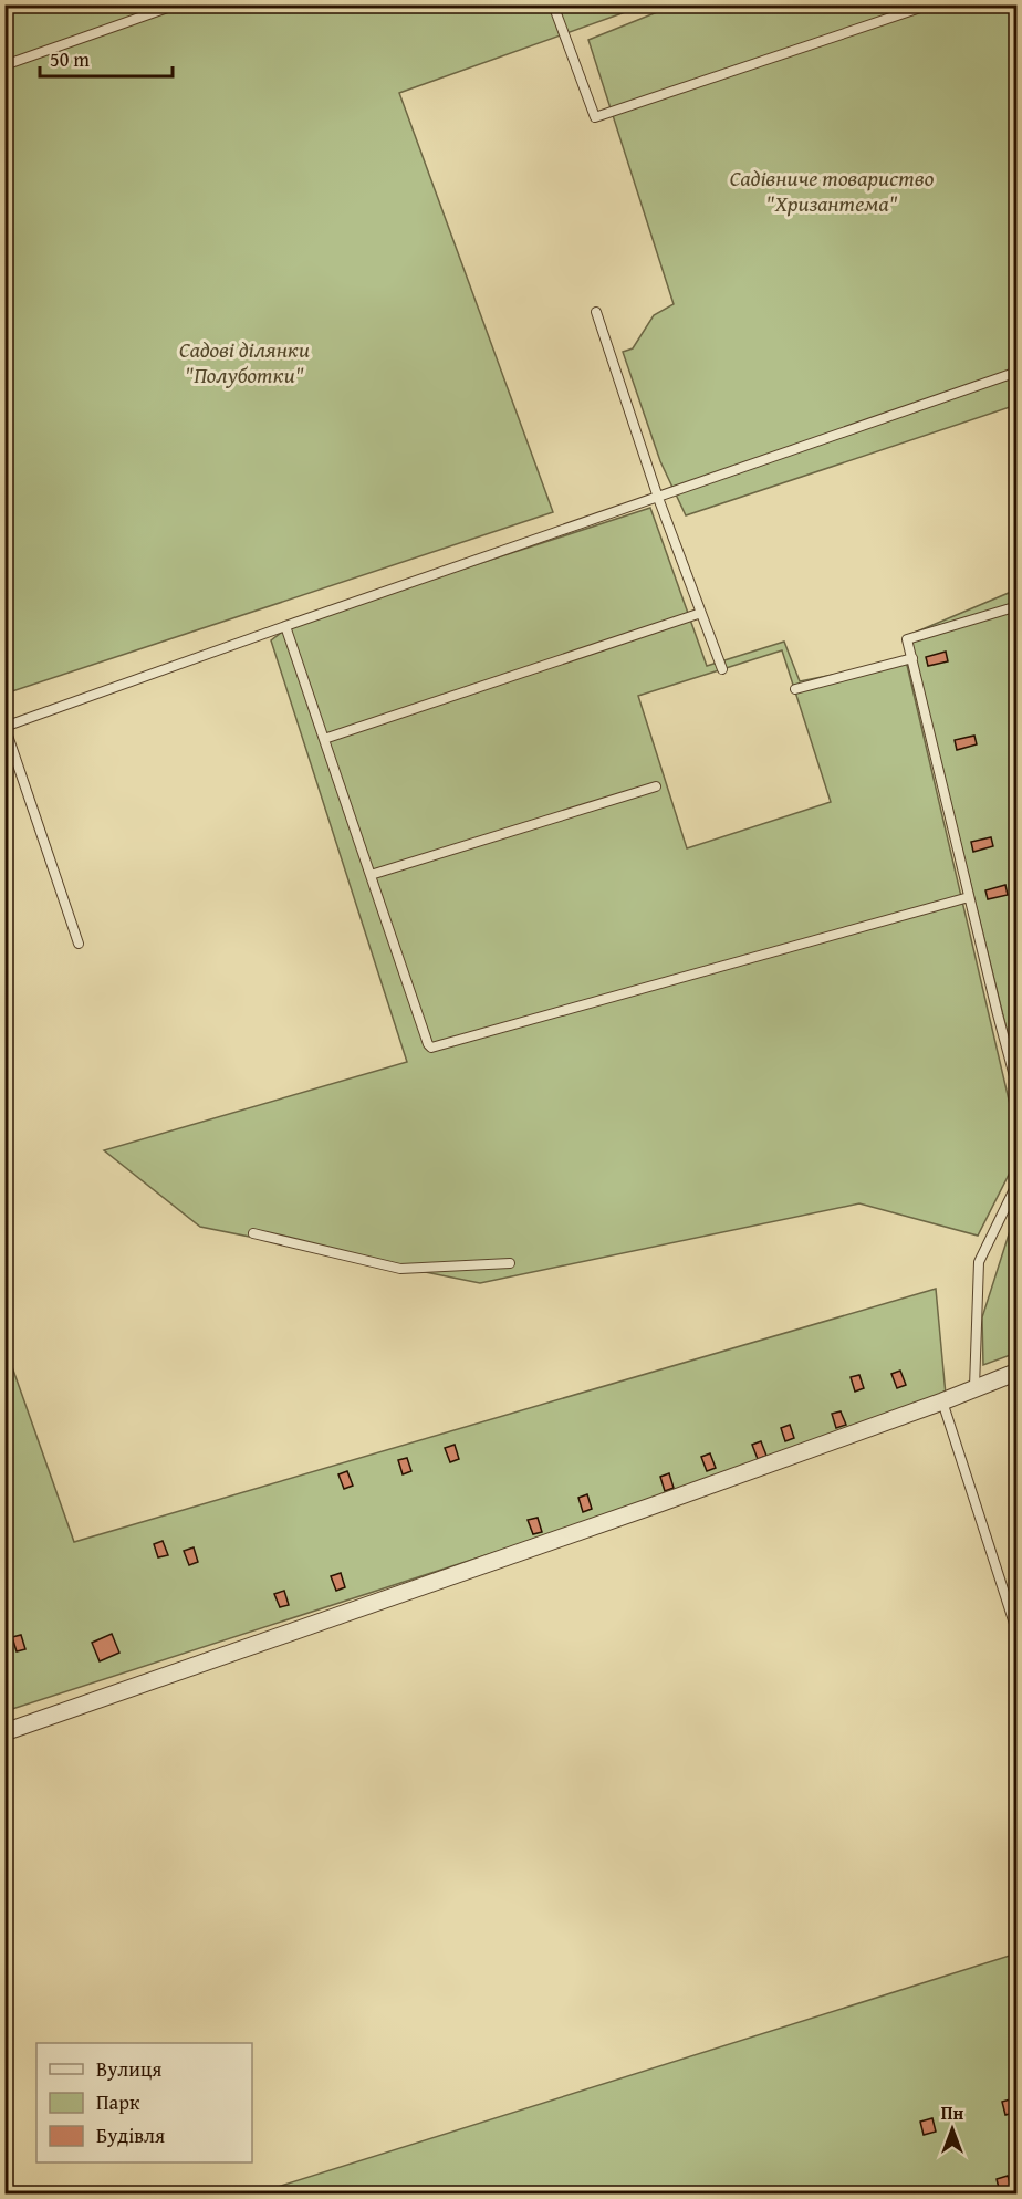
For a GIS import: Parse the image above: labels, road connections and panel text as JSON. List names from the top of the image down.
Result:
{
  "parks": ["Садівниче товариство \"Хризантема\"", "Садові ділянки \"Полуботки\""],
  "legend": ["Вулиця", "Парк", "Будівля"],
  "scale_bar": "50 m",
  "north": "top"
}
